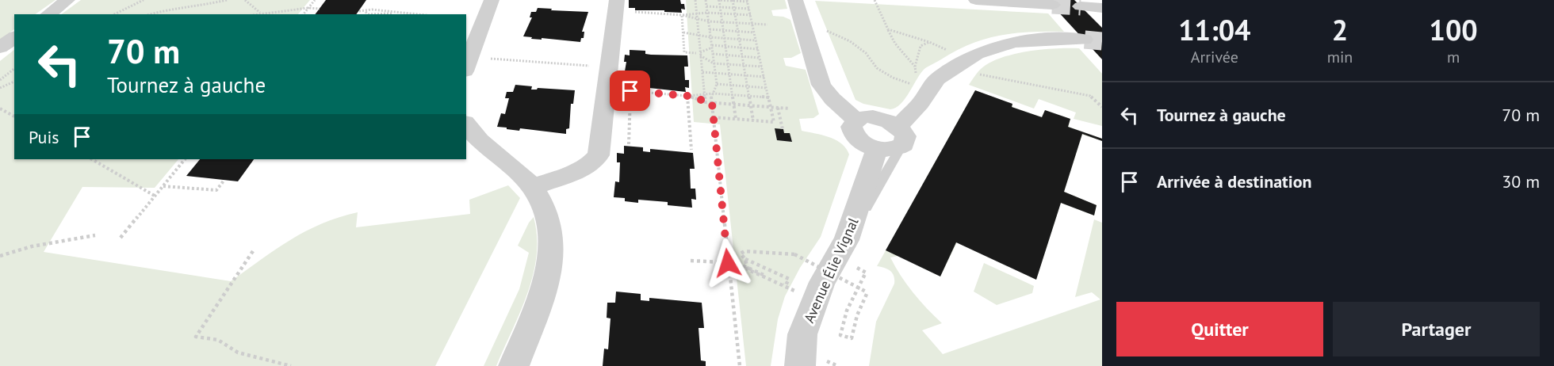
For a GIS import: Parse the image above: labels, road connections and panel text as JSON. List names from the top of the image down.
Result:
{
  "streets": {
    "street": ["Avenue Élie Vignal"]
  },
  "page": {
    "eta": [
      "11:04",
      "Arrivée",
      "2",
      "min",
      "100",
      "m"
    ],
    "turn": ["70 m", "Tournez à gauche"],
    "list": [
      {
        "name": "Tournez à gauche",
        "value": "70 m"
      },
      {
        "name": "Arrivée à destination",
        "value": "30 m"
      }
    ],
    "then": "Puis",
    "buttons": ["Quitter", "Partager"]
  }
}
